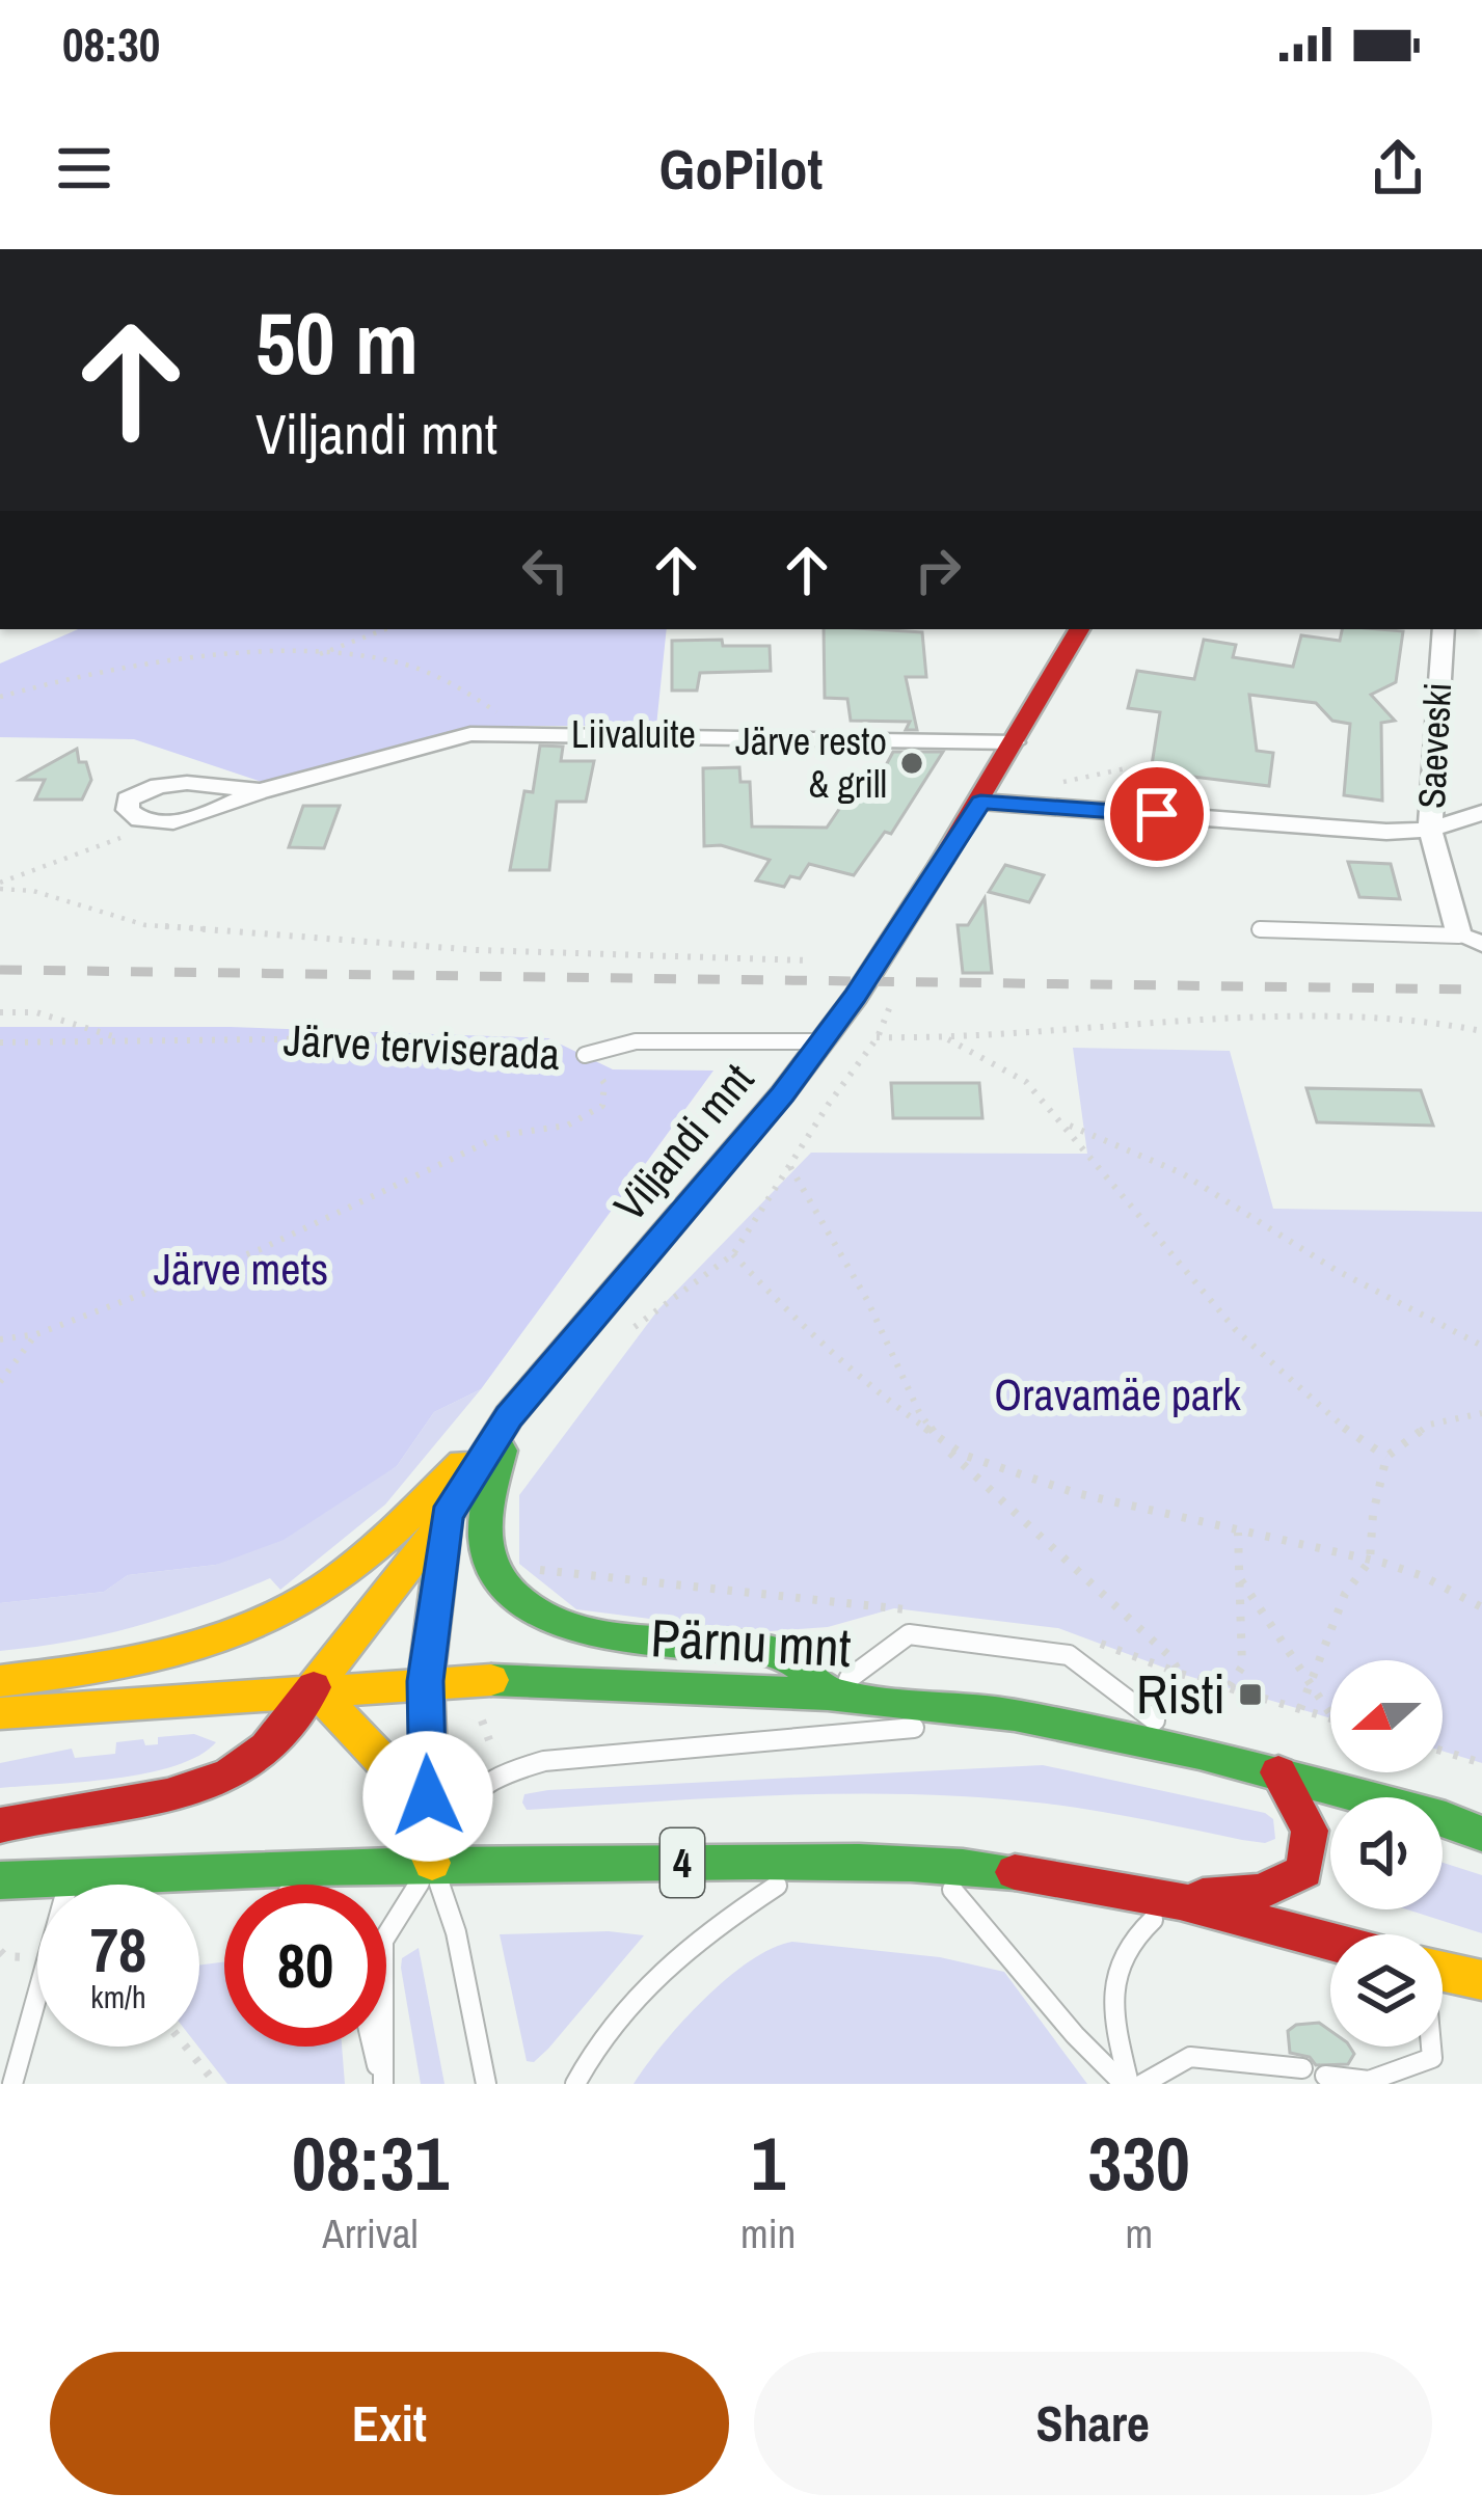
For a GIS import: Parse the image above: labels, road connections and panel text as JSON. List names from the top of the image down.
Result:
{
  "streets": {
    "main road": ["Viljandi mnt", "Pärnu mnt", "4"],
    "street": ["Liivaluite", "Saeveski"],
    "path": ["Järve terviserada"]
  },
  "crossings": [
    ["Liivaluite", "Viljandi mnt"],
    ["Viljandi mnt", "Pärnu mnt"]
  ],
  "parks": ["Järve mets", "Oravamäe park"],
  "places": {
    "other": ["Järve resto & grill"],
    "transit": ["Risti"]
  },
  "north": "left",
  "page": {
    "status": "08:30",
    "header": "GoPilot",
    "turn": ["50 m", "Viljandi mnt"],
    "speed": "78 km/h",
    "limit": "80",
    "eta": [
      "08:31",
      "Arrival",
      "1",
      "min",
      "330",
      "m"
    ],
    "buttons": ["Exit", "Share"]
  }
}
